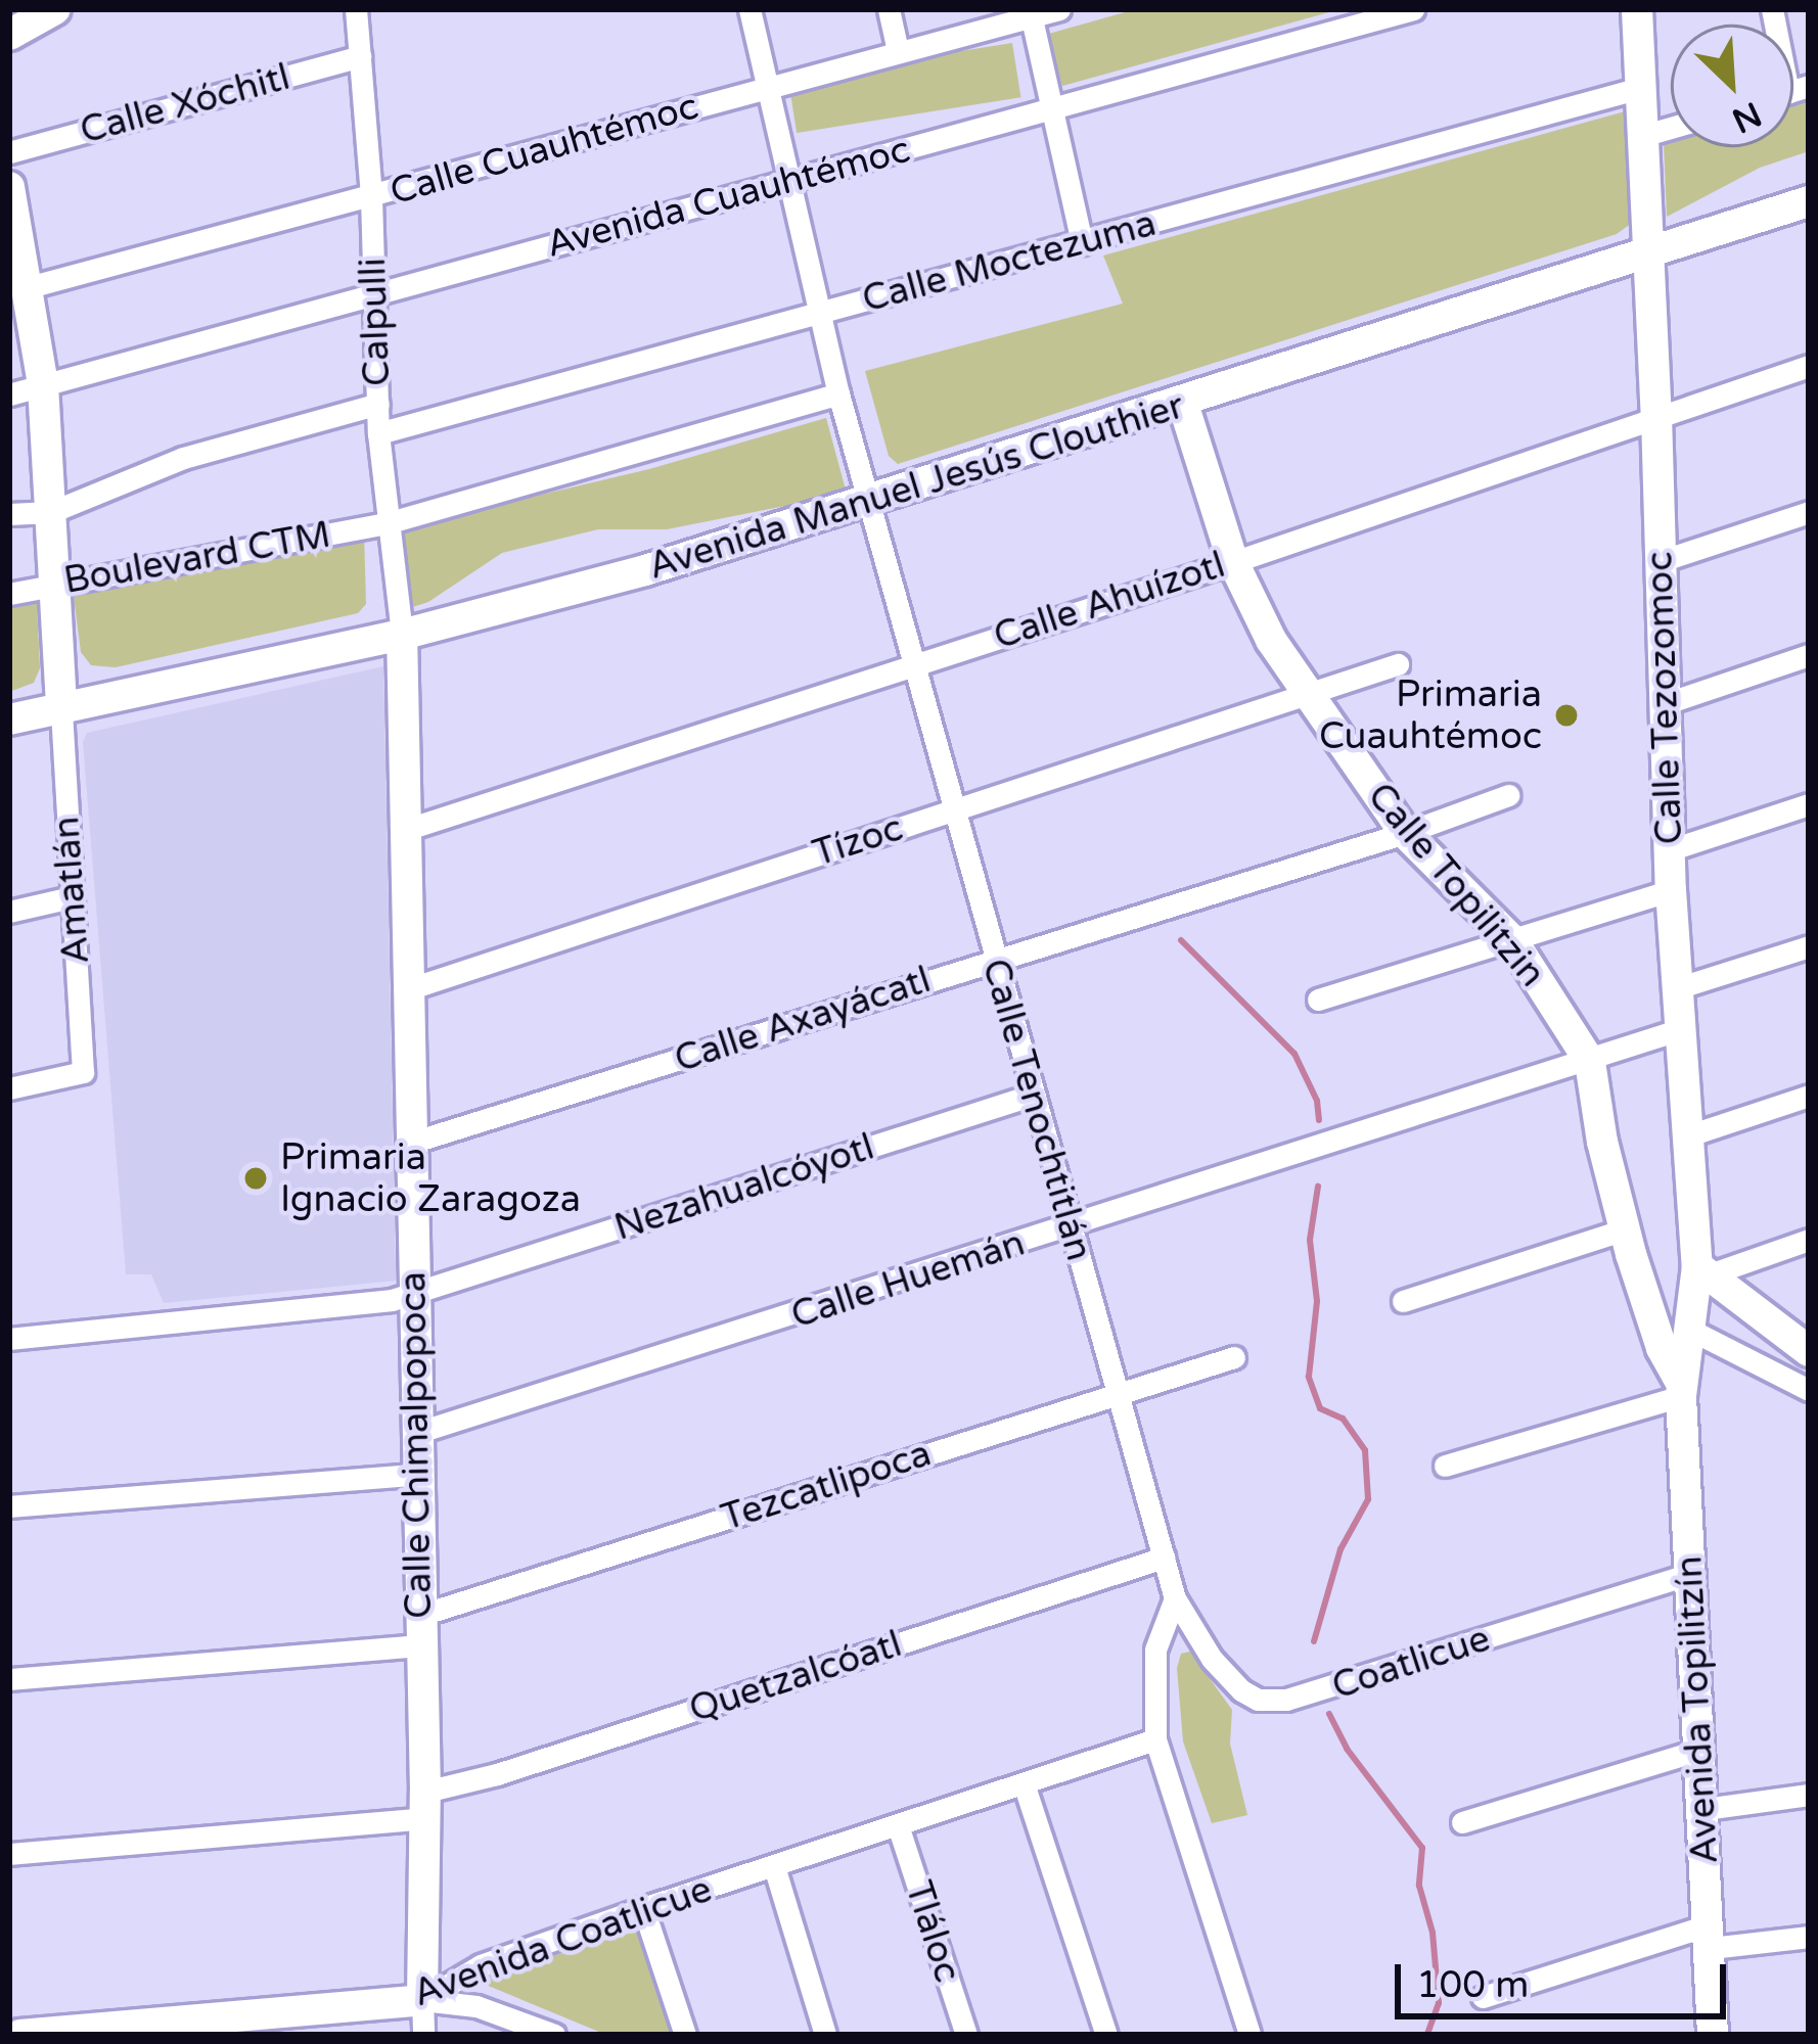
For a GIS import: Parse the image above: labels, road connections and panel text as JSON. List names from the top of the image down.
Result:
{
  "streets": {
    "street": [
      "Calle Xóchitl",
      "Calle Cuauhtémoc",
      "Avenida Cuauhtémoc",
      "Calle Moctezuma",
      "Calpulli",
      "Avenida Manuel Jesús Clouthier",
      "Boulevard CTM",
      "Calle Ahuízotl",
      "Calle Tezozomoc",
      "Tízoc",
      "Calle Topilitzin",
      "Amatlán",
      "Calle Axayácatl",
      "Calle Tenochtitlán",
      "Nezahualcóyotl",
      "Calle Huemán",
      "Calle Chimalpopoca",
      "Tezcatlipoca",
      "Coatlicue",
      "Quetzalcóatl",
      "Avenida Topilitzín",
      "Tláloc",
      "Avenida Coatlicue"
    ]
  },
  "crossings": [
    ["Calle Xóchitl", "Calpulli"],
    ["Calle Cuauhtémoc", "Calpulli"],
    ["Calle Cuauhtémoc", "Calle Tenochtitlán"],
    ["Avenida Cuauhtémoc", "Calpulli"],
    ["Avenida Cuauhtémoc", "Calle Tenochtitlán"],
    ["Calle Moctezuma", "Calpulli"],
    ["Calle Moctezuma", "Calle Tezozomoc"],
    ["Calle Moctezuma", "Calle Tenochtitlán"],
    ["Calpulli", "Avenida Manuel Jesús Clouthier"],
    ["Calpulli", "Boulevard CTM"],
    ["Calpulli", "Calle Chimalpopoca"],
    ["Avenida Manuel Jesús Clouthier", "Calle Tezozomoc"],
    ["Avenida Manuel Jesús Clouthier", "Calle Topilitzin"],
    ["Avenida Manuel Jesús Clouthier", "Amatlán"],
    ["Avenida Manuel Jesús Clouthier", "Calle Tenochtitlán"],
    ["Avenida Manuel Jesús Clouthier", "Calle Chimalpopoca"],
    ["Boulevard CTM", "Calle Tenochtitlán"],
    ["Calle Ahuízotl", "Calle Tezozomoc"],
    ["Calle Ahuízotl", "Calle Topilitzin"],
    ["Calle Ahuízotl", "Calle Tenochtitlán"],
    ["Calle Ahuízotl", "Calle Chimalpopoca"],
    ["Calle Tezozomoc", "Calle Topilitzin"],
    ["Calle Tezozomoc", "Calle Huemán"],
    ["Calle Tezozomoc", "Avenida Topilitzín"],
    ["Tízoc", "Calle Topilitzin"],
    ["Tízoc", "Calle Tenochtitlán"],
    ["Tízoc", "Calle Chimalpopoca"],
    ["Calle Topilitzin", "Calle Axayácatl"],
    ["Calle Topilitzin", "Calle Huemán"],
    ["Calle Topilitzin", "Avenida Topilitzín"],
    ["Calle Axayácatl", "Calle Tenochtitlán"],
    ["Calle Axayácatl", "Calle Chimalpopoca"],
    ["Calle Tenochtitlán", "Nezahualcóyotl"],
    ["Calle Tenochtitlán", "Calle Huemán"],
    ["Calle Tenochtitlán", "Tezcatlipoca"],
    ["Calle Tenochtitlán", "Coatlicue"],
    ["Calle Tenochtitlán", "Quetzalcóatl"],
    ["Nezahualcóyotl", "Calle Chimalpopoca"],
    ["Calle Huemán", "Calle Chimalpopoca"],
    ["Calle Chimalpopoca", "Tezcatlipoca"],
    ["Calle Chimalpopoca", "Quetzalcóatl"],
    ["Calle Chimalpopoca", "Avenida Coatlicue"],
    ["Coatlicue", "Avenida Topilitzín"],
    ["Tláloc", "Avenida Coatlicue"]
  ],
  "places": ["Primaria Cuauhtémoc", "Primaria Ignacio Zaragoza"],
  "scale_bar": "100 m",
  "north": "bottom right"
}
